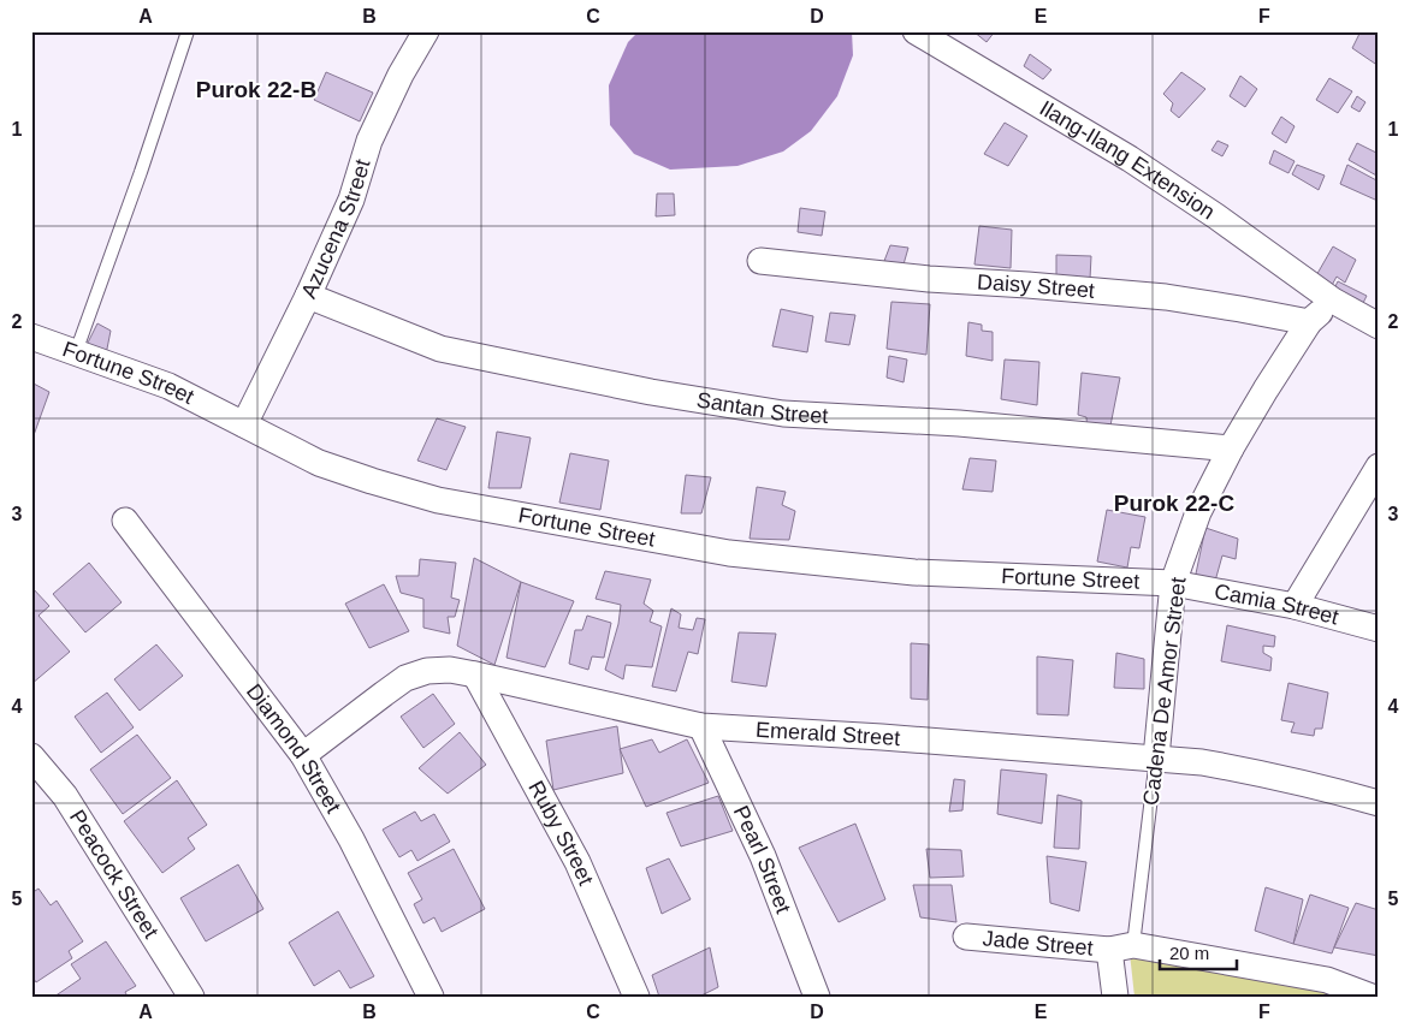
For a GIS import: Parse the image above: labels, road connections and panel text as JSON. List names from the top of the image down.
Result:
{
  "streets": {
    "street": [
      "Ilang-Ilang Extension",
      "Azucena Street",
      "Daisy Street",
      "Fortune Street",
      "Santan Street",
      "Camia Street",
      "Cadena De Amor Street",
      "Emerald Street",
      "Diamond Street",
      "Ruby Street",
      "Pearl Street",
      "Peacock Street",
      "Jade Street"
    ]
  },
  "crossings": [
    ["Ilang-Ilang Extension", "Cadena De Amor Street"],
    ["Azucena Street", "Fortune Street"],
    ["Azucena Street", "Santan Street"],
    ["Daisy Street", "Cadena De Amor Street"],
    ["Fortune Street", "Camia Street"],
    ["Fortune Street", "Cadena De Amor Street"],
    ["Santan Street", "Cadena De Amor Street"],
    ["Camia Street", "Cadena De Amor Street"],
    ["Cadena De Amor Street", "Emerald Street"],
    ["Cadena De Amor Street", "Jade Street"],
    ["Emerald Street", "Diamond Street"],
    ["Emerald Street", "Ruby Street"],
    ["Emerald Street", "Pearl Street"]
  ],
  "districts": ["Purok 22-B", "Purok 22-C"],
  "scale_bar": "20 m",
  "grid": {
    "columns": [
      "A",
      "B",
      "C",
      "D",
      "E",
      "F"
    ],
    "rows": [
      "1",
      "2",
      "3",
      "4",
      "5"
    ]
  }
}
